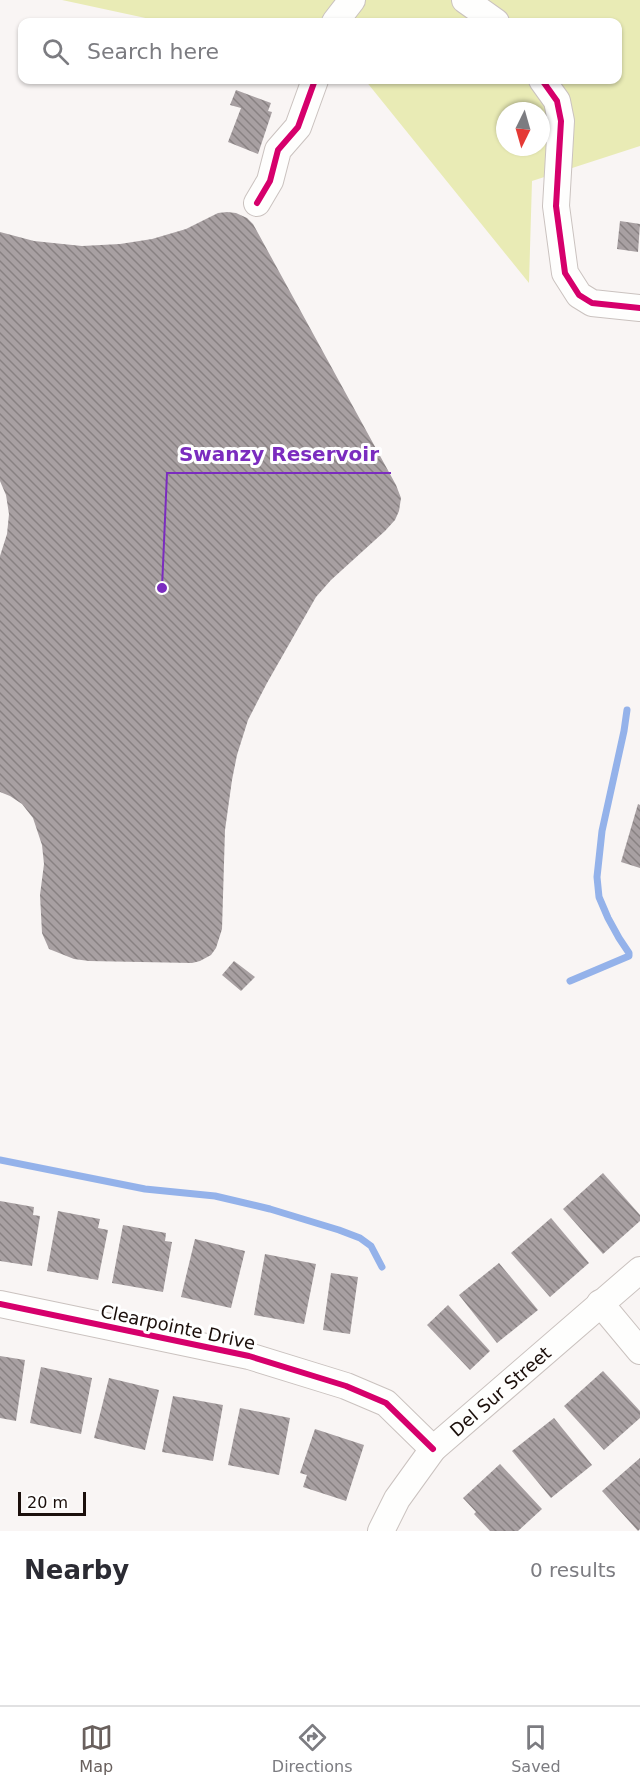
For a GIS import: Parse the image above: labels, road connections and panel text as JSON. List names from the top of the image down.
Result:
{
  "streets": {
    "street": ["Clearpointe Drive", "Del Sur Street"]
  },
  "crossings": [
    ["Clearpointe Drive", "Del Sur Street"]
  ],
  "places": ["Swanzy Reservoir"],
  "scale_bar": "20 m",
  "north": "bottom",
  "page": {
    "search": "Search here",
    "scale": "20 m",
    "heading": ["Nearby", "0 results"],
    "nav": ["Map", "Directions", "Saved"]
  }
}
